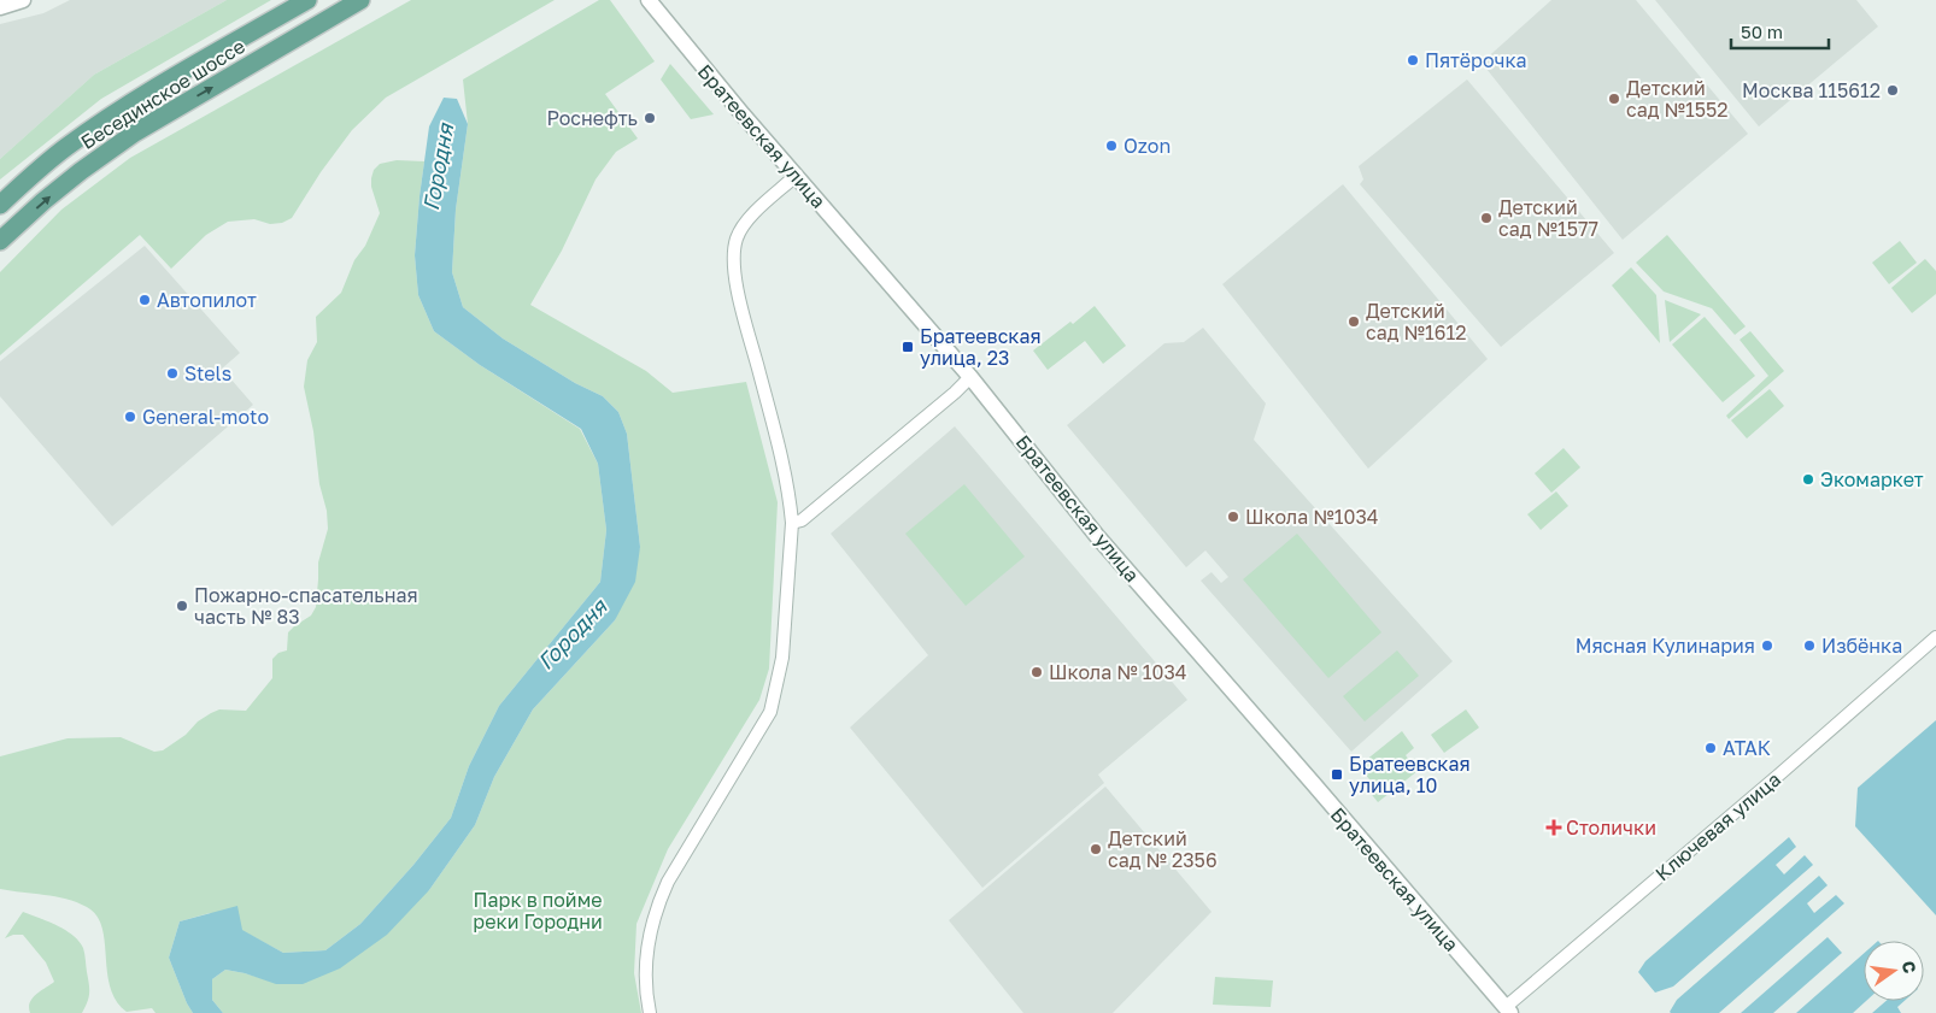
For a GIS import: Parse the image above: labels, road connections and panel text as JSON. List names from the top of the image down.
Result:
{
  "streets": {
    "main road": ["Бесединское шоссе"],
    "street": ["Братеевская улица", "Ключевая улица"]
  },
  "crossings": [
    ["Братеевская улица", "Ключевая улица"]
  ],
  "water": ["Городня"],
  "parks": ["Парк в пойме реки Городни"],
  "places": {
    "other": [
      "Пятёрочка",
      "Москва 115612",
      "Детский сад №1552",
      "Роснефть",
      "Ozon",
      "Детский сад №1577",
      "Автопилот",
      "Детский сад №1612",
      "Stels",
      "General-moto",
      "Экомаркет",
      "Школа №1034",
      "Пожарно-спасательная часть № 83",
      "Мясная Кулинария",
      "Избёнка",
      "Школа № 1034",
      "АТАК",
      "Детский сад № 2356"
    ],
    "transit": ["Братеевская улица, 23", "Братеевская улица, 10"],
    "health": ["Столички"]
  },
  "scale_bar": "50 m",
  "north": "right"
}
